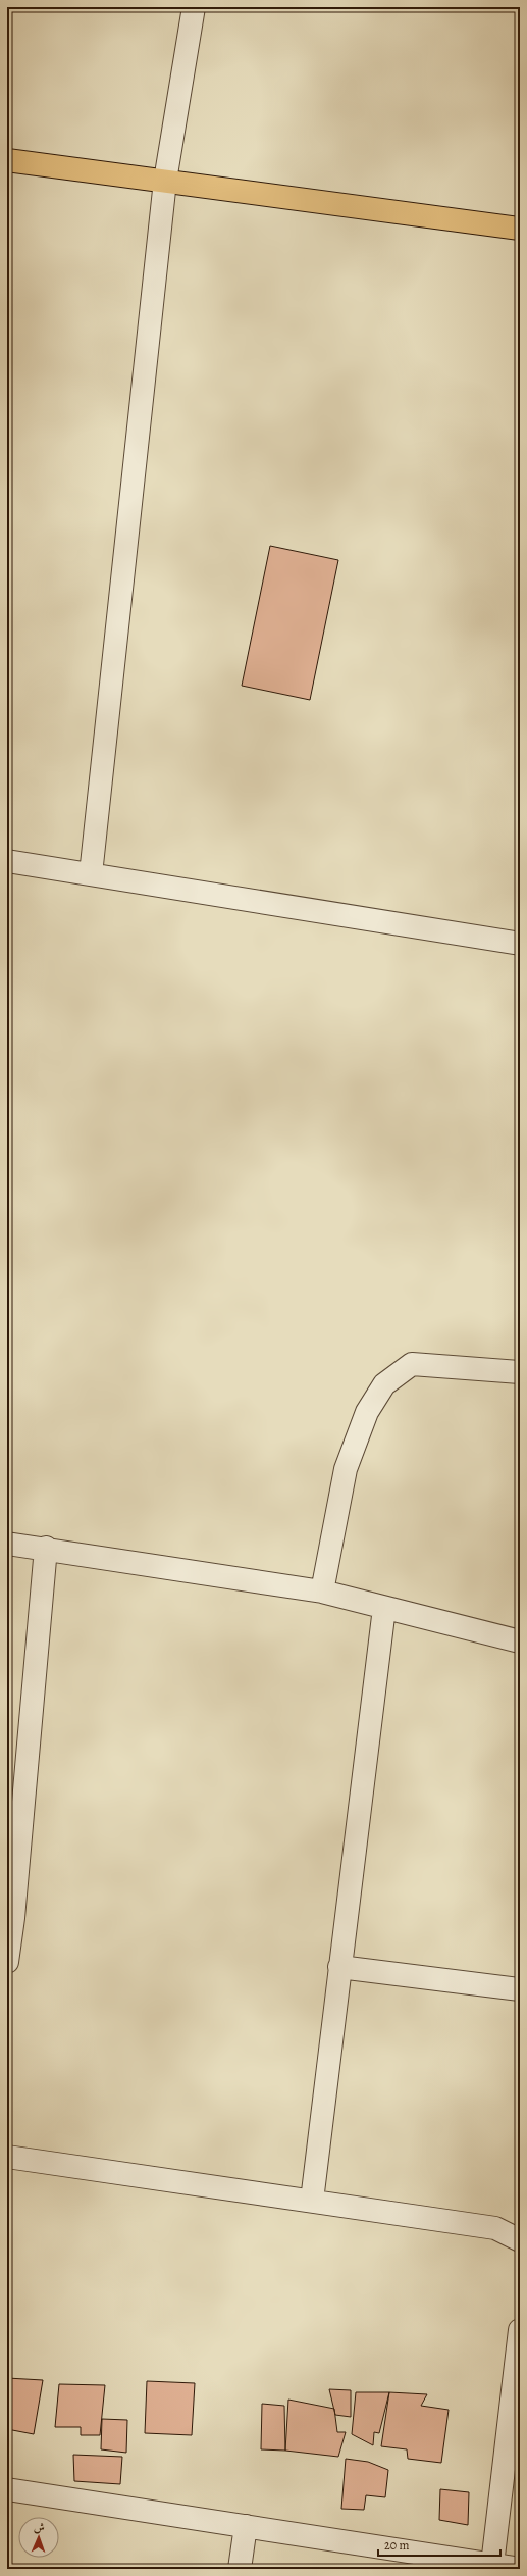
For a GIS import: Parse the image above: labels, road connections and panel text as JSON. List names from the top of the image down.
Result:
{
  "scale_bar": "20 m",
  "north": "top"
}
